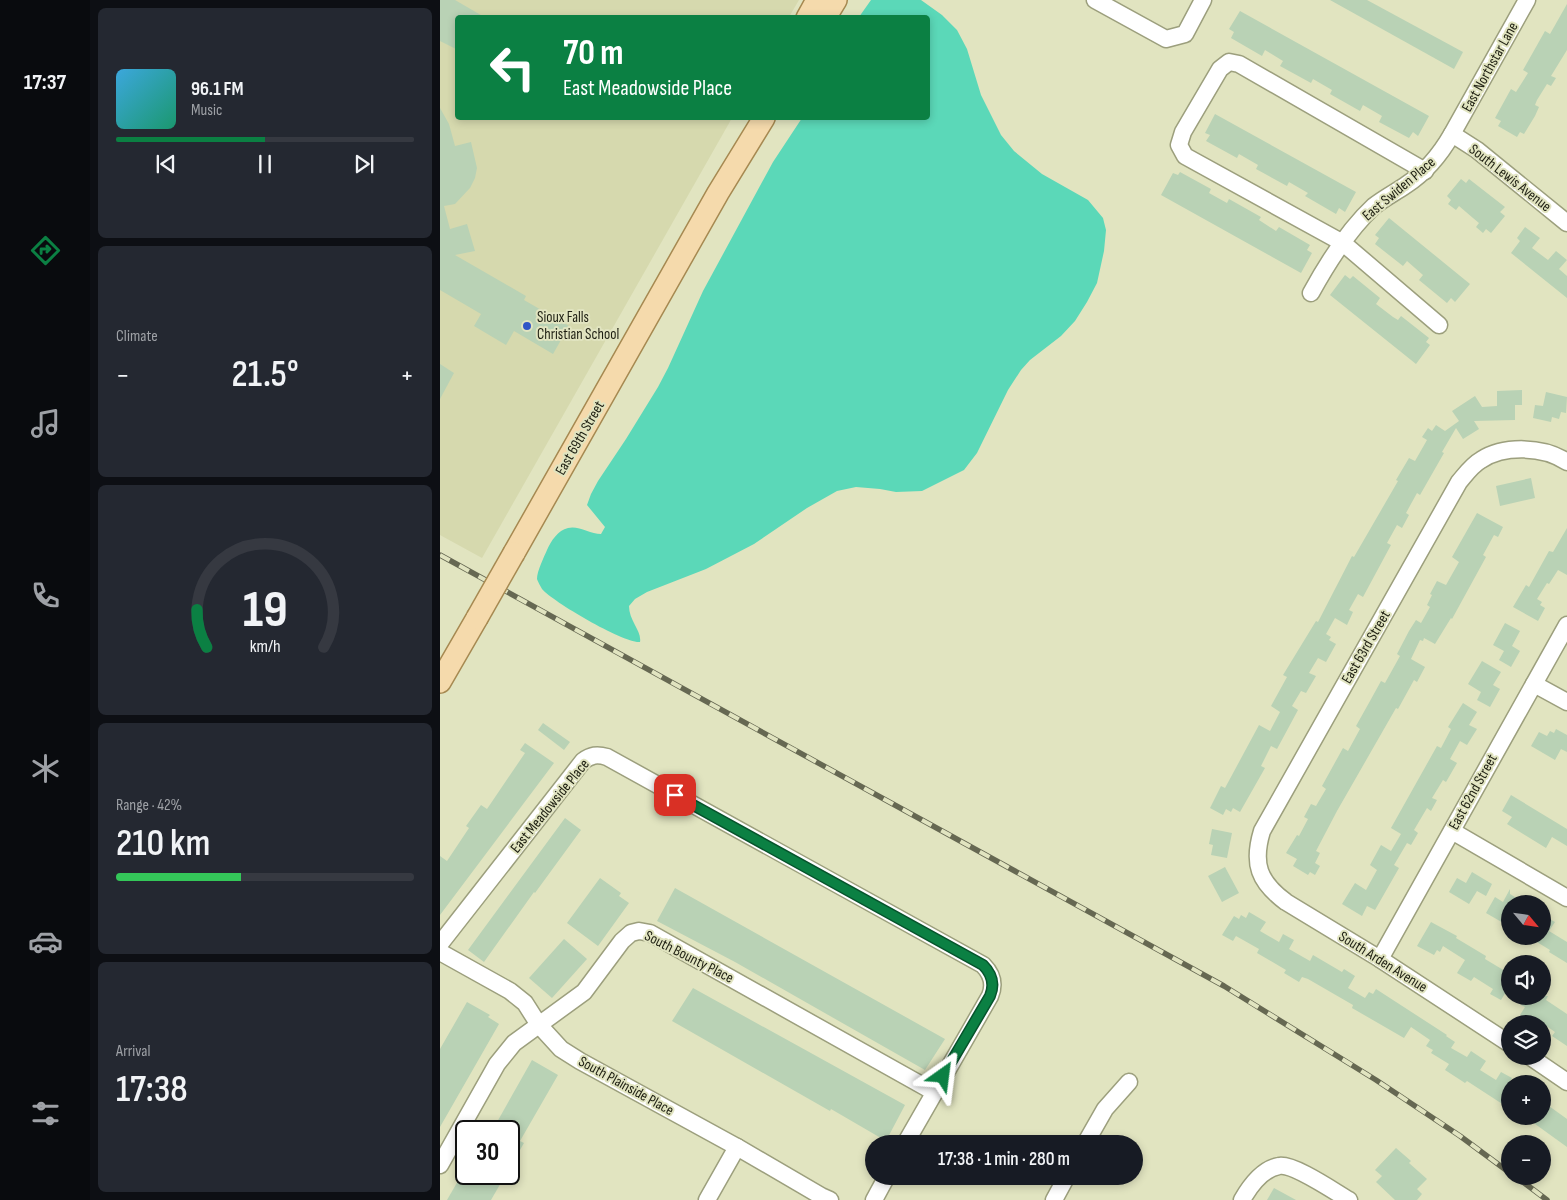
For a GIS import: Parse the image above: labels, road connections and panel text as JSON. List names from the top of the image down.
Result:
{
  "streets": {
    "main road": ["East 69th Street"],
    "street": [
      "East Northstar Lane",
      "South Lewis Avenue",
      "East Swiden Place",
      "East 63rd Street",
      "East 62nd Street",
      "East Meadowside Place",
      "South Bounty Place",
      "South Arden Avenue",
      "South Plainside Place"
    ]
  },
  "crossings": [
    ["East Northstar Lane", "South Lewis Avenue"],
    ["East Northstar Lane", "East Swiden Place"],
    ["South Lewis Avenue", "East Swiden Place"],
    ["East 63rd Street", "South Arden Avenue"],
    ["East 62nd Street", "South Arden Avenue"],
    ["East Meadowside Place", "South Bounty Place"],
    ["South Bounty Place", "South Plainside Place"]
  ],
  "places": ["Sioux Falls Christian School"],
  "north": "bottom right",
  "page": {
    "tabs": "17:37",
    "turn": ["70 m", "East Meadowside Place"],
    "song": ["96.1 FM", "Music"],
    "tile": [
      "Climate",
      ["Range · 42%", "210 km"],
      ["Arrival", "17:38"]
    ],
    "heat": ["−", "21.5°", "+"],
    "map_buttons": ["+", "−"],
    "limit": "30",
    "trip": "17:38 · 1 min · 280 m",
    "gauge": ["19", "km/h"]
  }
}
